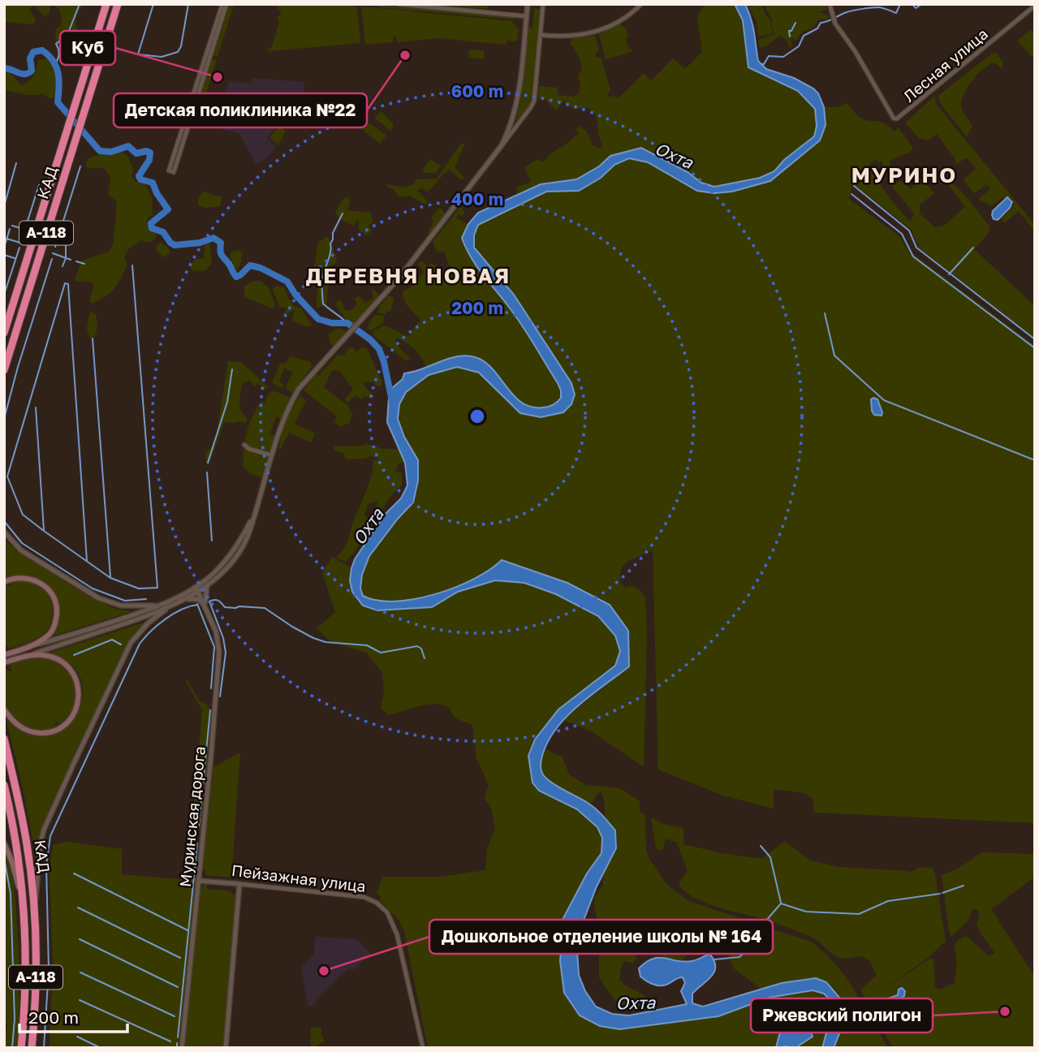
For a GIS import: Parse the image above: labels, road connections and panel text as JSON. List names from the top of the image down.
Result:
{
  "streets": {
    "highway": ["КАД", "А-118"],
    "street": ["Лесная улица", "Муринская дорога", "Пейзажная улица"]
  },
  "crossings": [
    ["Муринская дорога", "Пейзажная улица"]
  ],
  "districts": ["МУРИНО", "ДЕРЕВНЯ НОВАЯ"],
  "water": ["Охта"],
  "places": [
    "Детская поликлиника №22",
    "Куб",
    "Дошкольное отделение школы № 164",
    "Ржевский полигон"
  ],
  "scale_bar": "200 m",
  "rings": ["600 m", "400 m", "200 m"]
}
